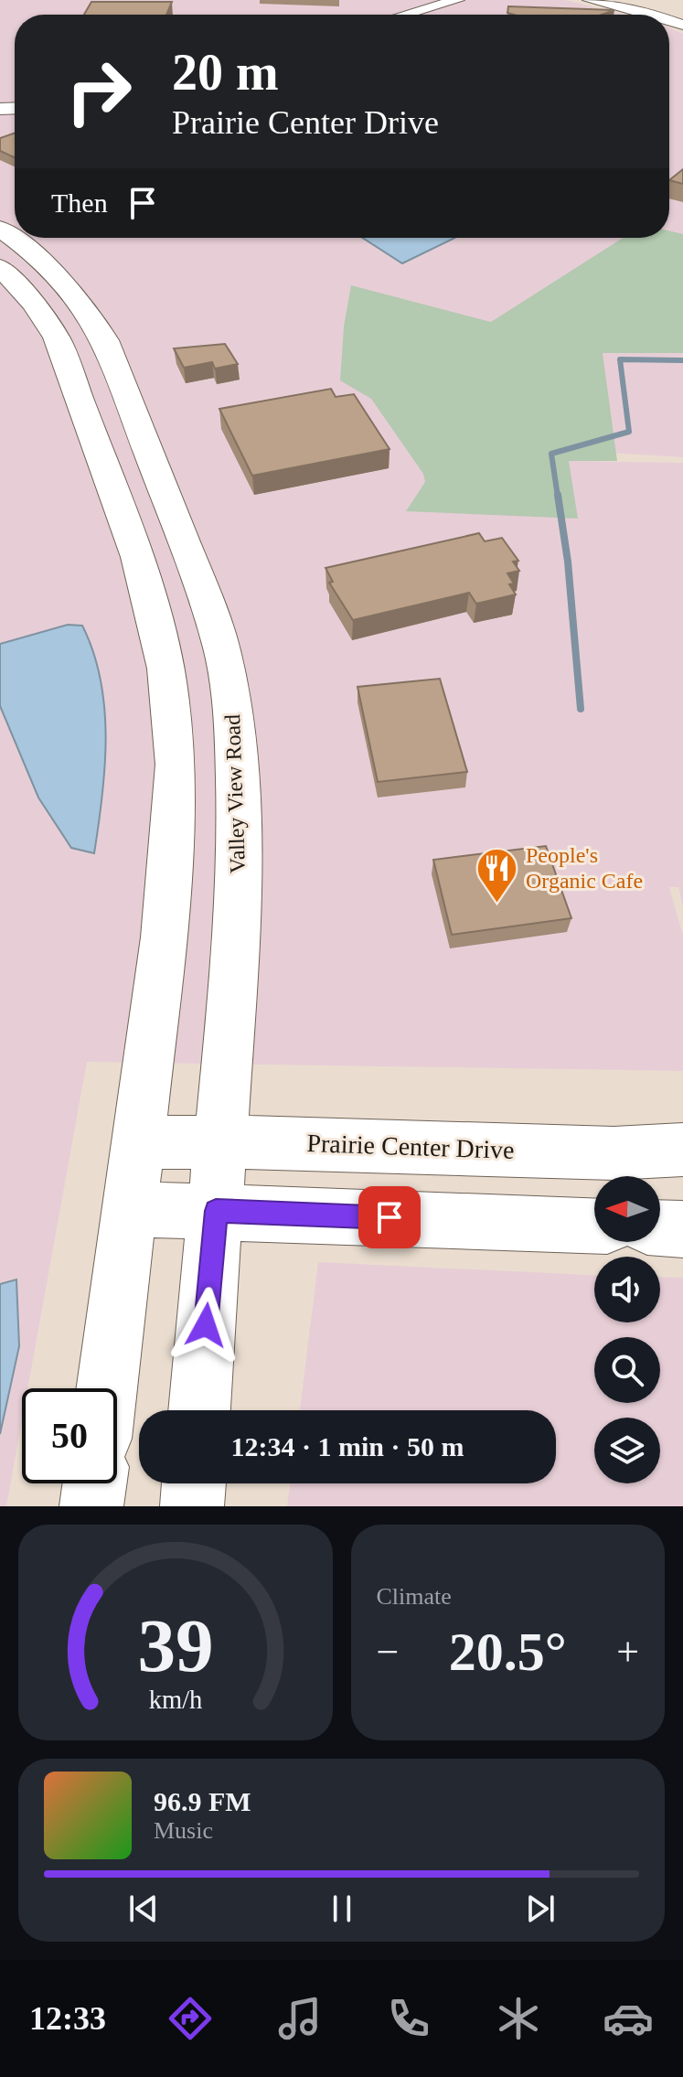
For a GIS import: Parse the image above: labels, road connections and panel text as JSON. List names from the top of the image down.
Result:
{
  "streets": {
    "main road": ["Valley View Road", "Prairie Center Drive"]
  },
  "crossings": [
    ["Valley View Road", "Prairie Center Drive"]
  ],
  "places": {
    "restaurant": ["People's Organic Cafe"]
  },
  "north": "left",
  "page": {
    "turn": ["20 m", "Prairie Center Drive"],
    "then": "Then",
    "limit": "50",
    "trip": "12:34 · 1 min · 50 m",
    "tile": "Climate",
    "heat": ["−", "20.5°", "+"],
    "song": ["96.9 FM", "Music"],
    "tabs": "12:33",
    "gauge": ["39", "km/h"]
  }
}
